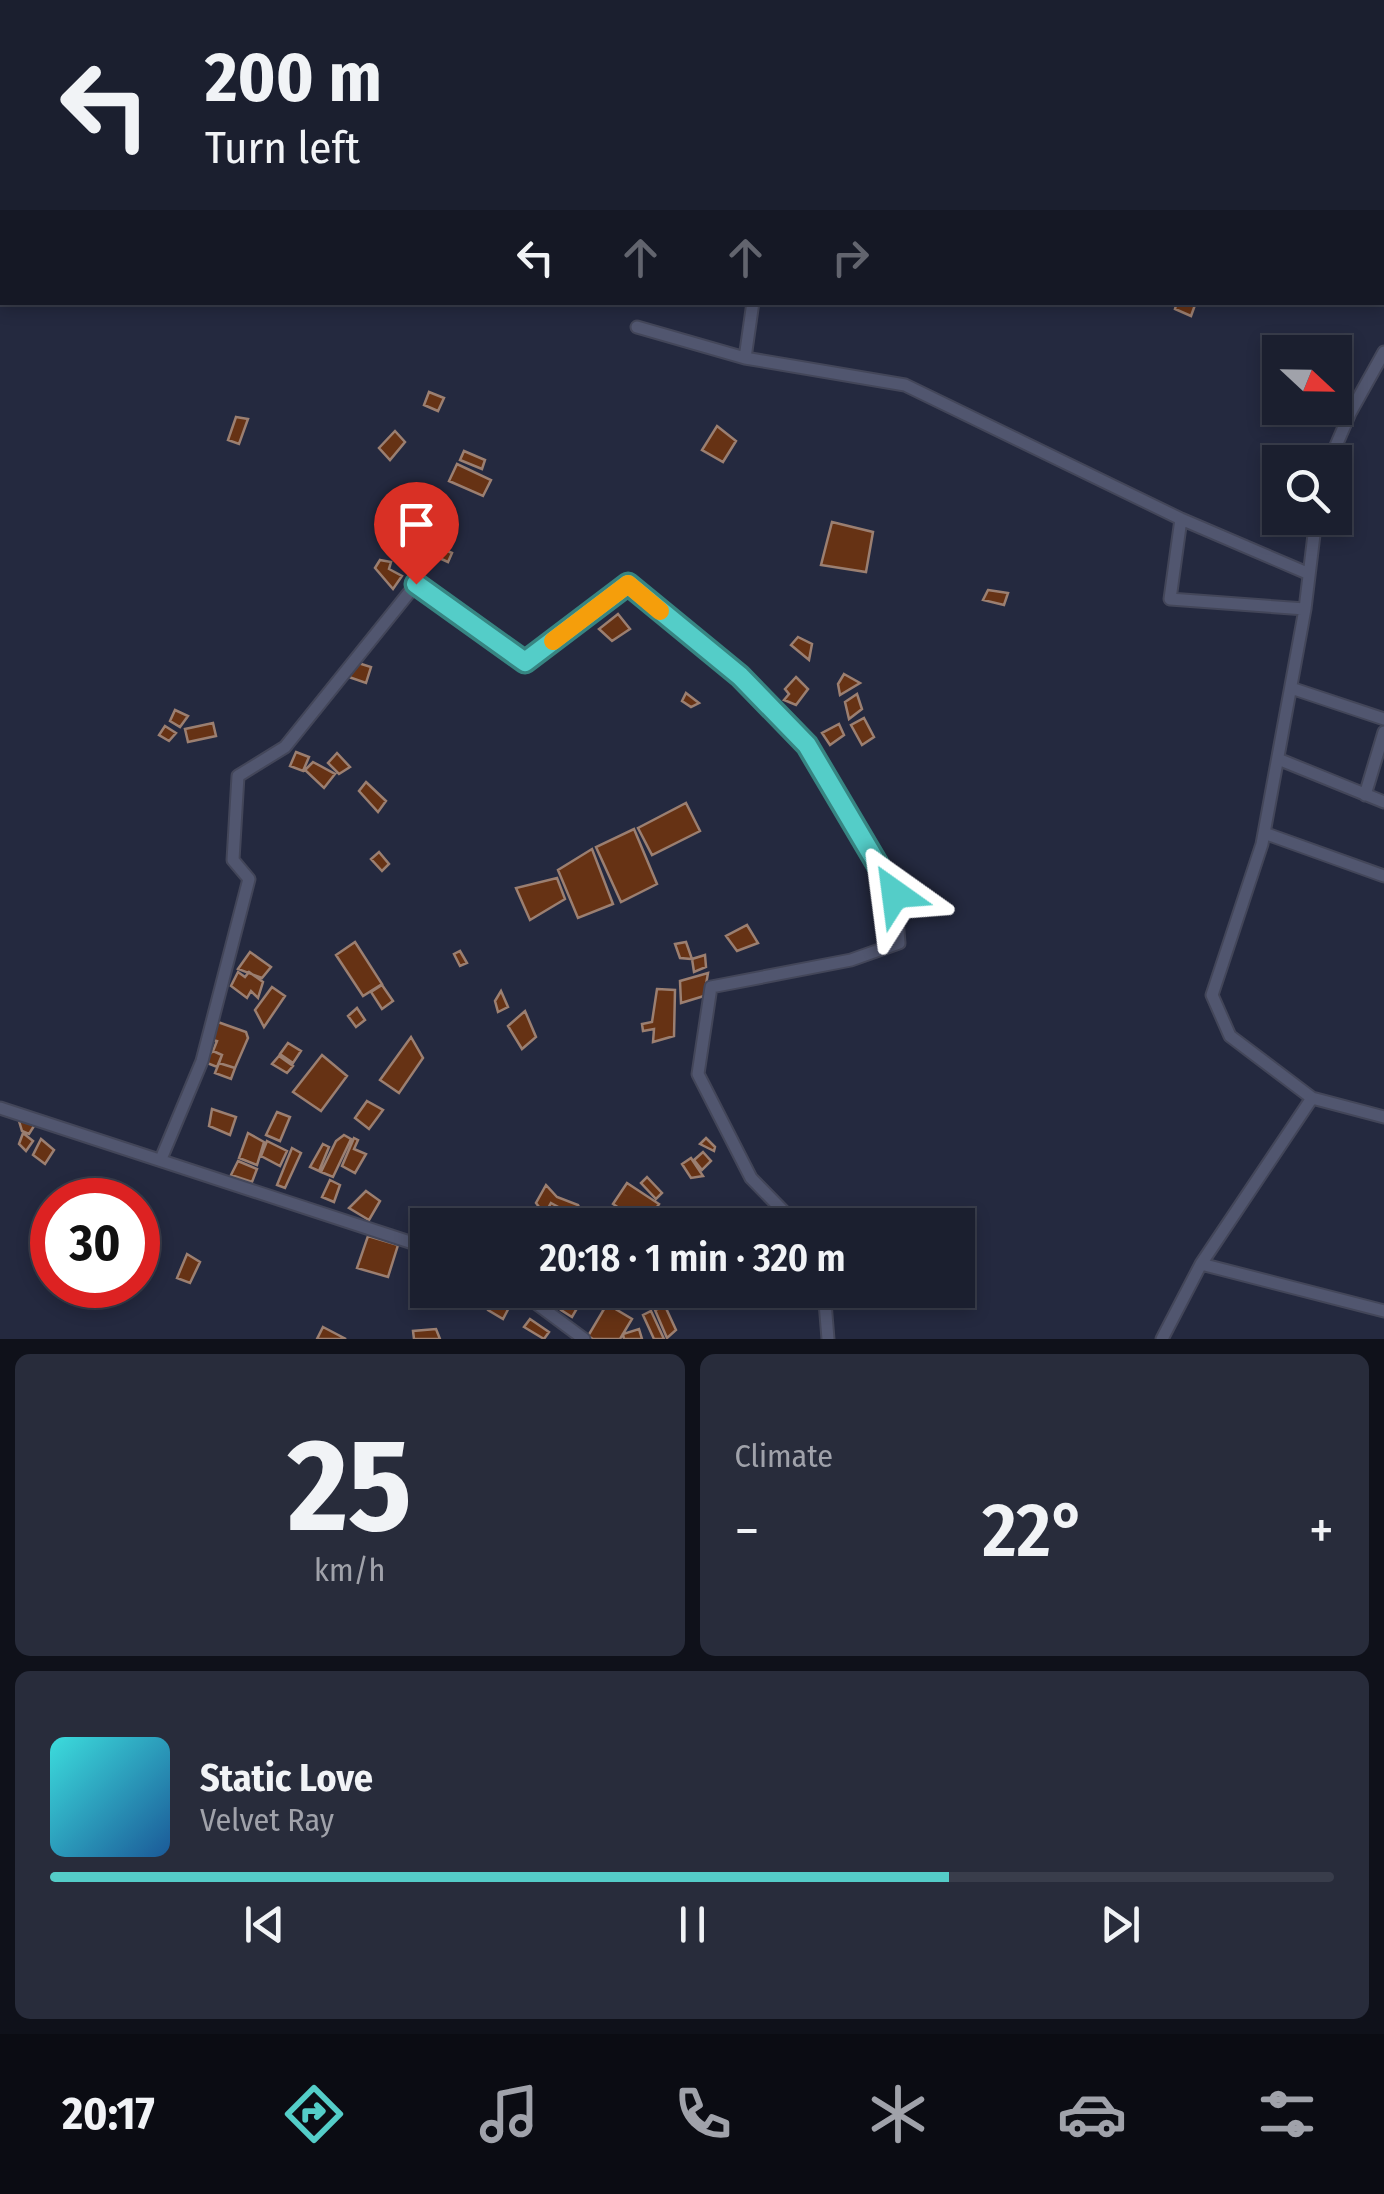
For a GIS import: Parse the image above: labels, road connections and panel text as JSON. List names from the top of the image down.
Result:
{
  "north": "right",
  "page": {
    "turn": ["200 m", "Turn left"],
    "limit": "30",
    "trip": "20:18 · 1 min · 320 m",
    "tile": [
      ["25", "km/h"],
      "Climate"
    ],
    "heat": ["−", "22°", "+"],
    "song": ["Static Love", "Velvet Ray"],
    "tabs": "20:17"
  }
}
